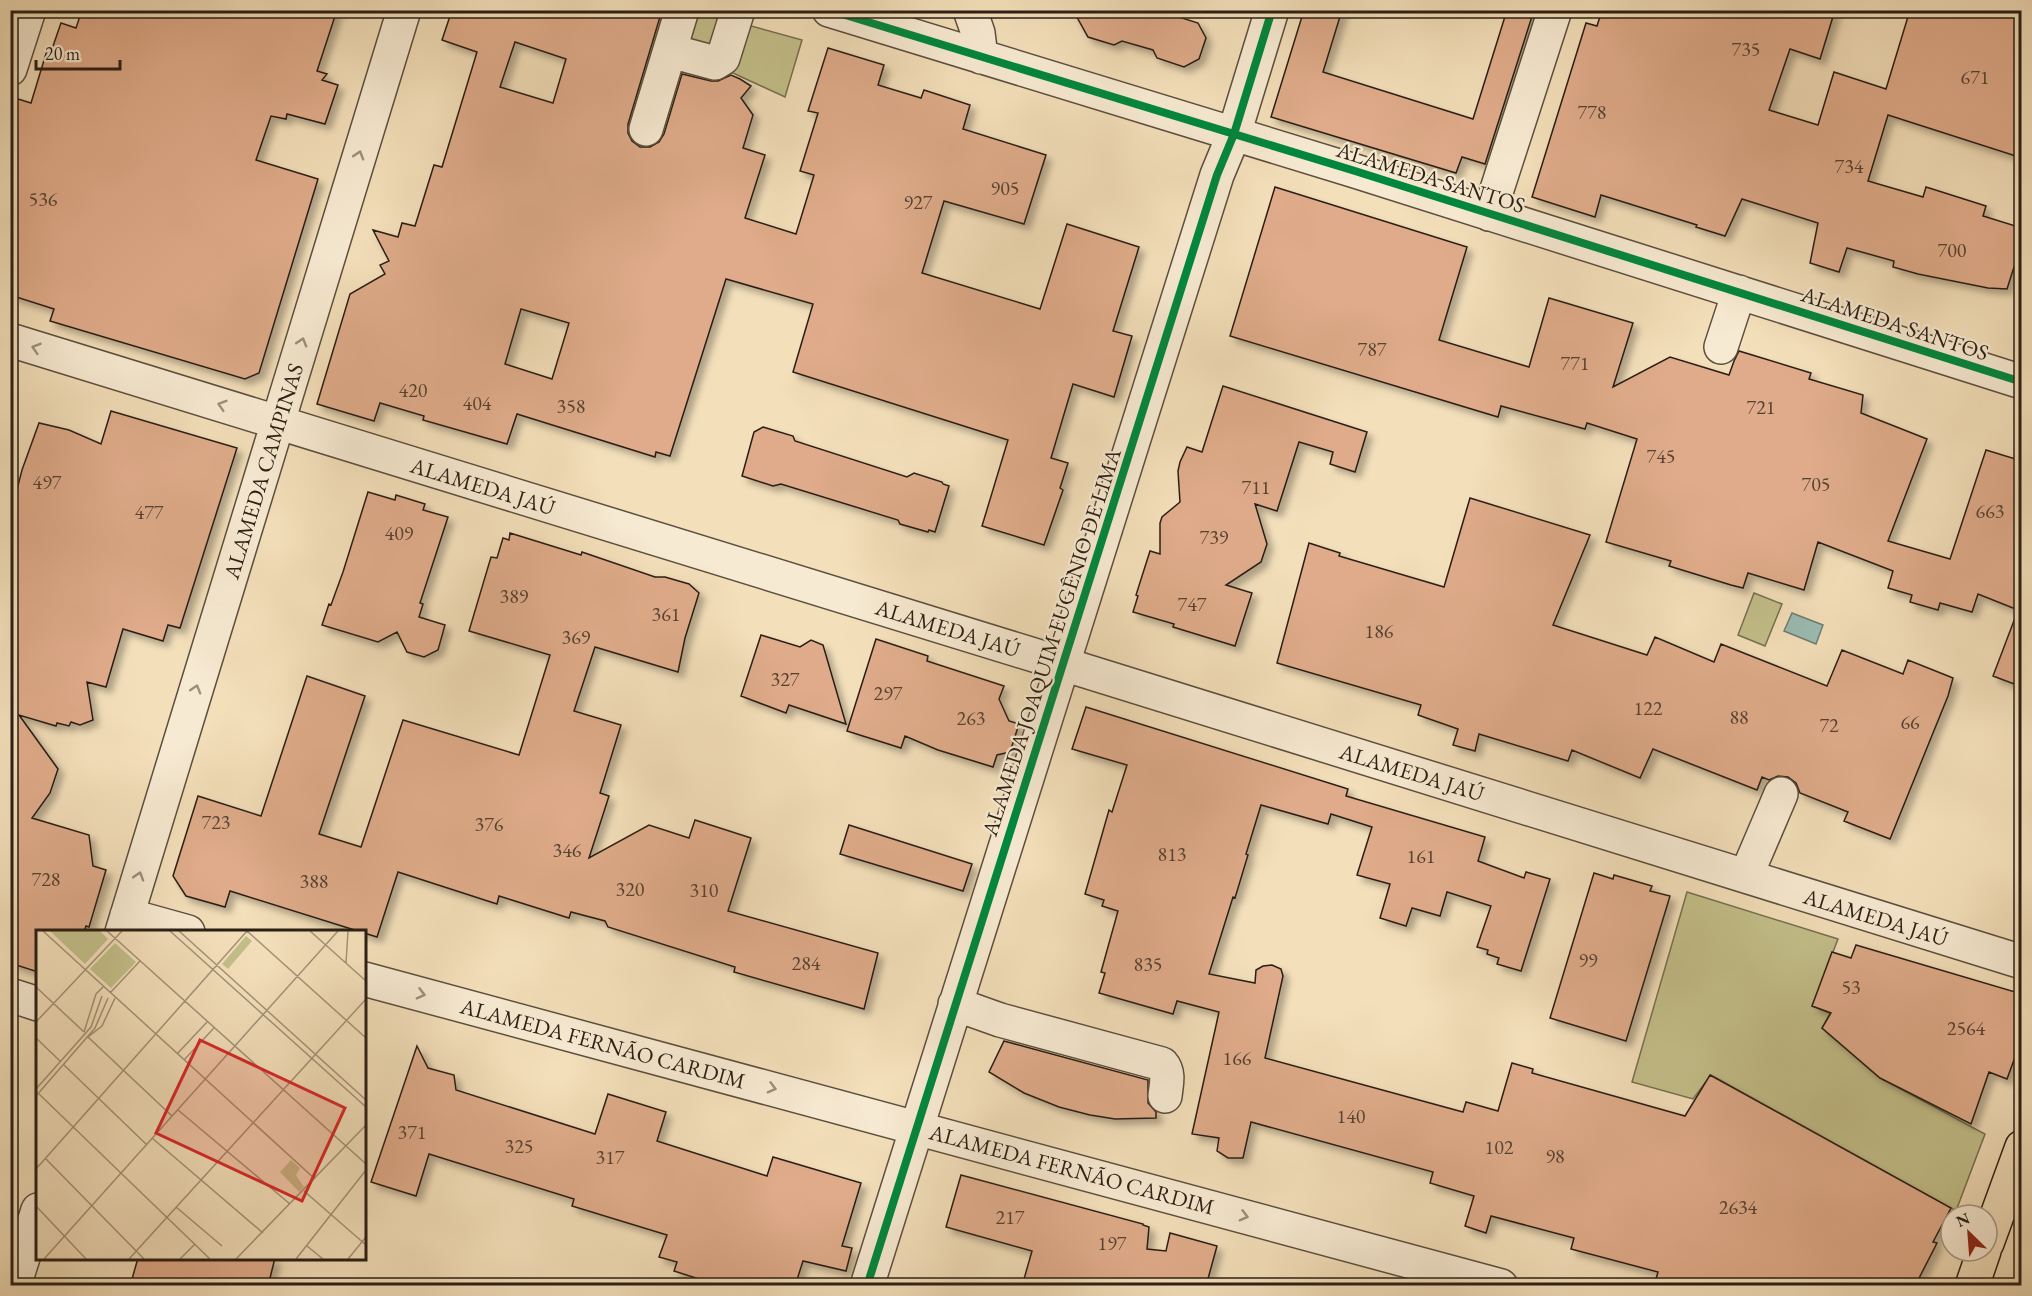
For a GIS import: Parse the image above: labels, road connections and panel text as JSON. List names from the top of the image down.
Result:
{
  "streets": {
    "street": [
      "ALAMEDA SANTOS",
      "ALAMEDA CAMPINAS",
      "ALAMEDA JAÚ",
      "ALAMEDA JOAQUIM EUGÊNIO DE LIMA",
      "ALAMEDA FERNÃO CARDIM"
    ]
  },
  "crossings": [
    ["ALAMEDA SANTOS", "ALAMEDA JOAQUIM EUGÊNIO DE LIMA"],
    ["ALAMEDA CAMPINAS", "ALAMEDA JAÚ"],
    ["ALAMEDA JAÚ", "ALAMEDA JOAQUIM EUGÊNIO DE LIMA"],
    ["ALAMEDA JOAQUIM EUGÊNIO DE LIMA", "ALAMEDA FERNÃO CARDIM"]
  ],
  "one_way": ["ALAMEDA CAMPINAS", "ALAMEDA FERNÃO CARDIM"],
  "house_numbers": [
    "735",
    "671",
    "778",
    "734",
    "905",
    "536",
    "927",
    "700",
    "787",
    "771",
    "420",
    "404",
    "358",
    "721",
    "745",
    "497",
    "705",
    "711",
    "663",
    "477",
    "409",
    "739",
    "389",
    "747",
    "361",
    "186",
    "369",
    "327",
    "297",
    "122",
    "88",
    "263",
    "66",
    "72",
    "723",
    "376",
    "346",
    "813",
    "161",
    "728",
    "388",
    "320",
    "310",
    "99",
    "284",
    "835",
    "53",
    "2564",
    "166",
    "140",
    "371",
    "325",
    "102",
    "98",
    "317",
    "2634",
    "217",
    "197"
  ],
  "scale_bar": "20 m",
  "north": "top left"
}
